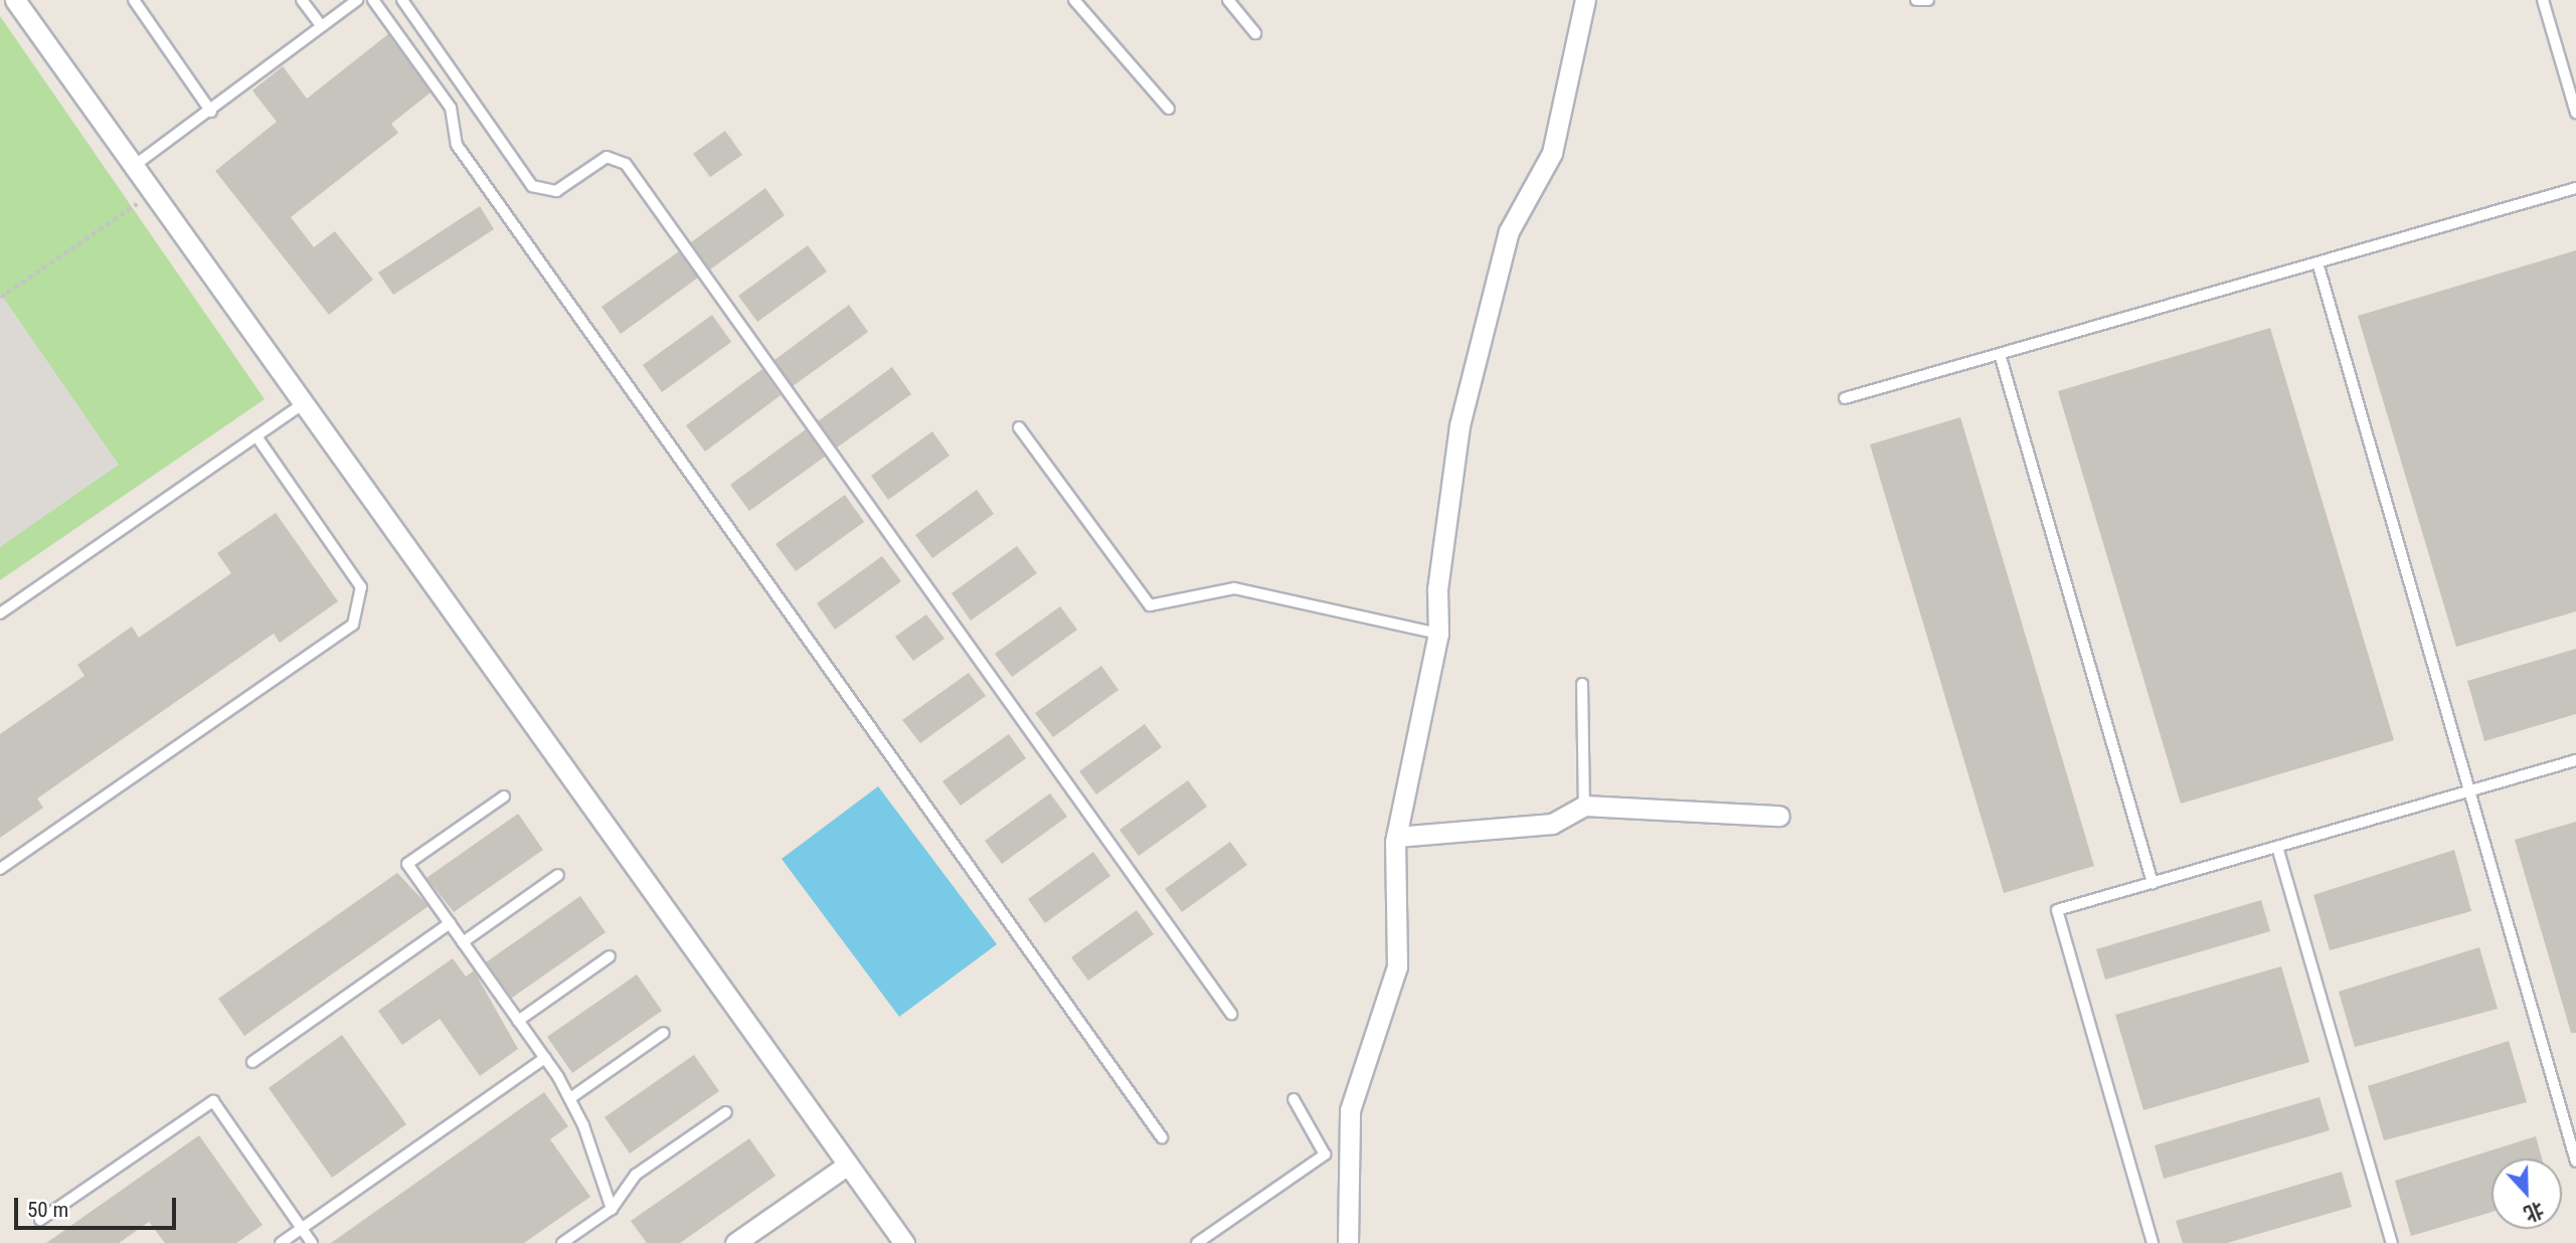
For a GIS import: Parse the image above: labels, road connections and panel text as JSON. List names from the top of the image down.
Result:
{
  "scale_bar": "50 m",
  "north": "bottom"
}
